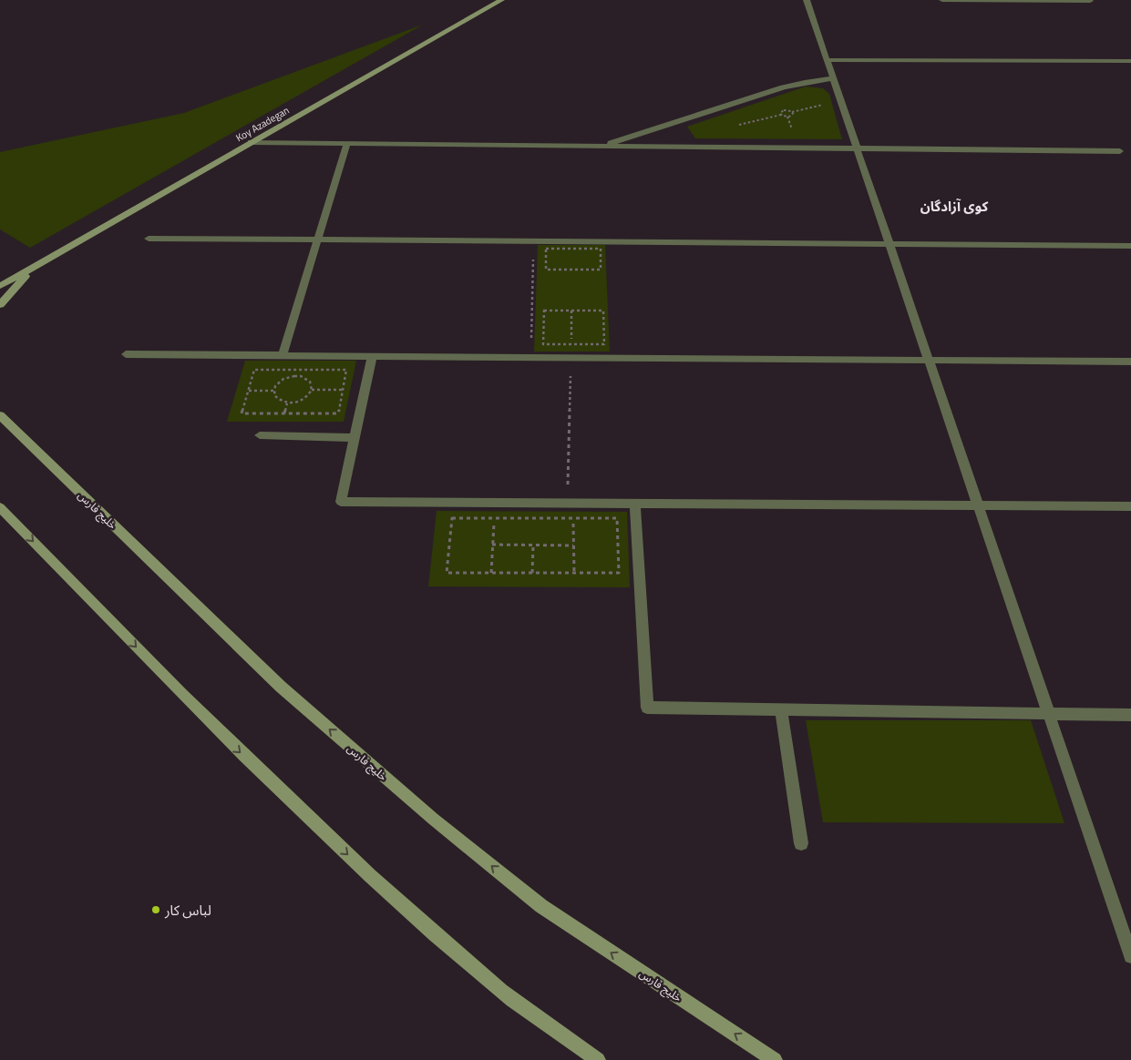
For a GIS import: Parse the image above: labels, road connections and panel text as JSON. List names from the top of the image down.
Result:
{
  "streets": {
    "main road": ["Koy Azadegan", "خلیج فارس"]
  },
  "districts": ["کوی آزادگان"],
  "places": ["لباس کار"]
}
